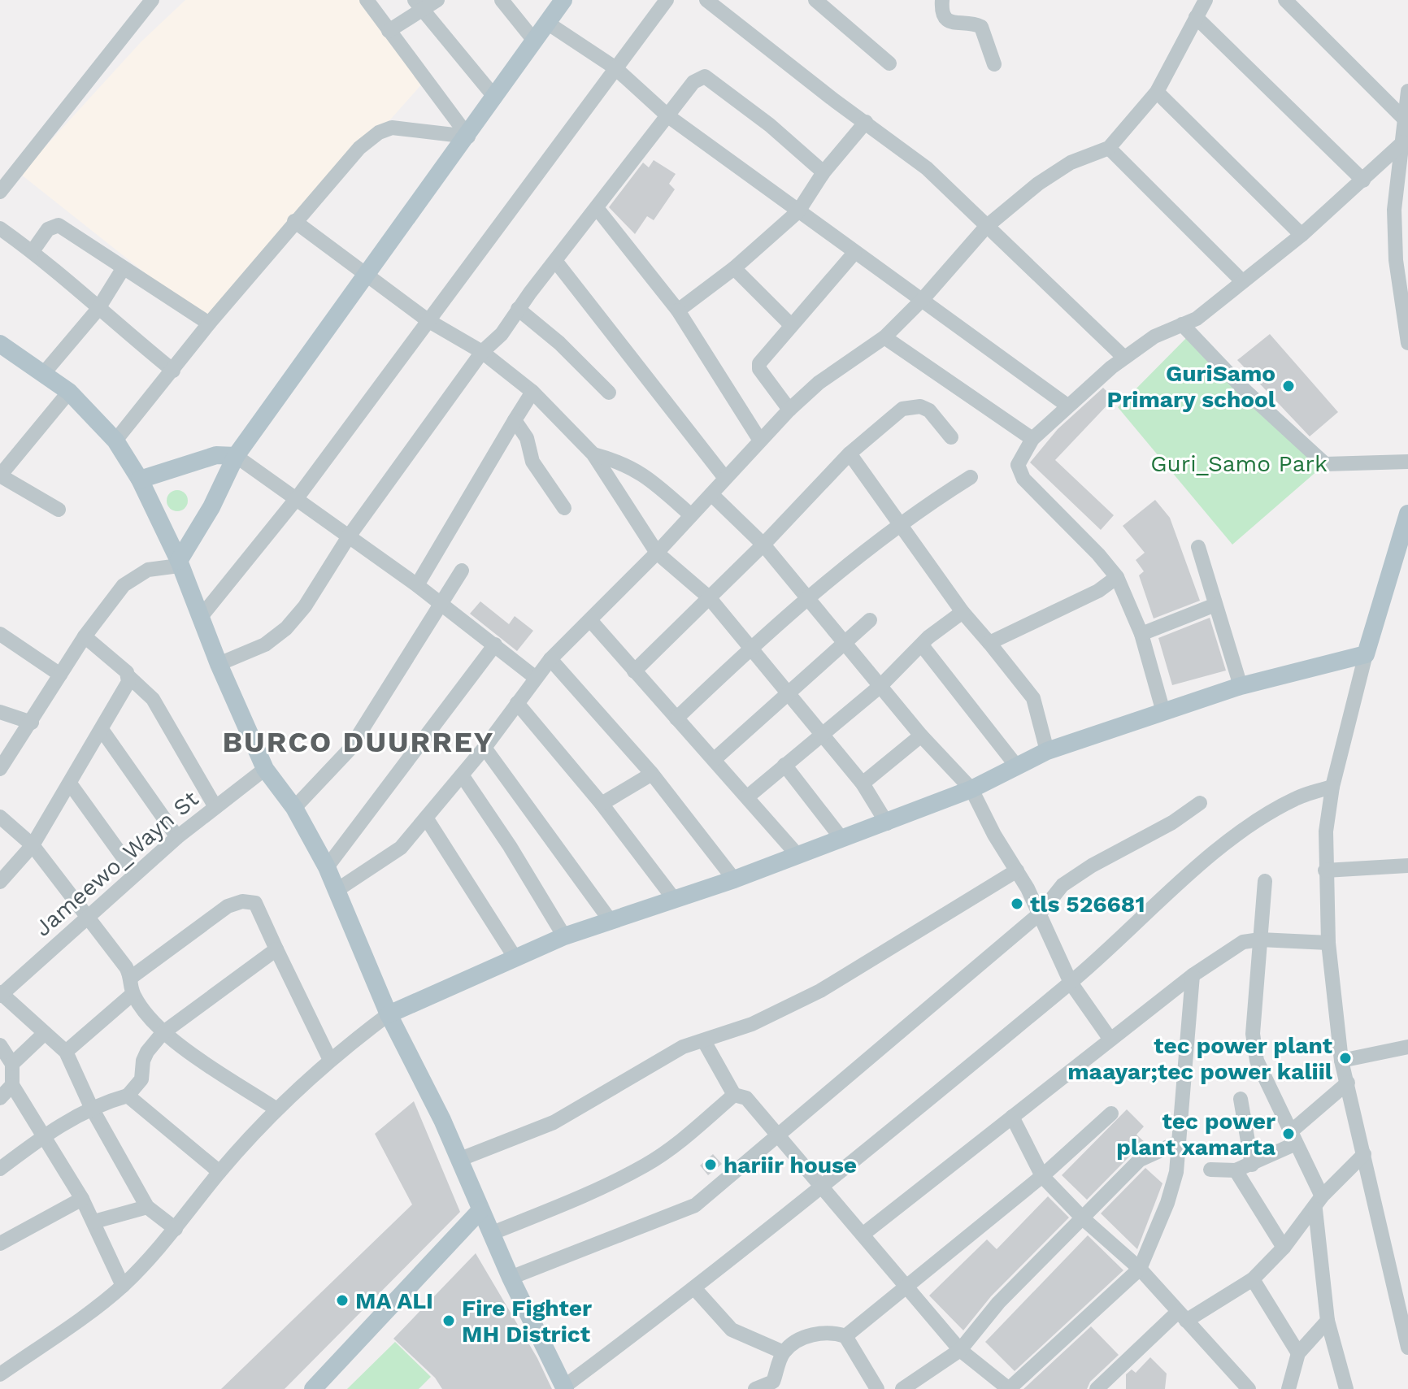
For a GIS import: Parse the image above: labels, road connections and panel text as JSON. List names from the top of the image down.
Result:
{
  "streets": {
    "street": ["Jameewo_Wayn St"]
  },
  "districts": ["BURCO DUURREY"],
  "parks": ["Guri_Samo Park"],
  "places": [
    "GuriSamo Primary school",
    "tls 526681",
    "tec power plant maayar;tec power kaliil",
    "tec power plant xamarta",
    "hariir house",
    "MA ALI",
    "Fire Fighter MH District"
  ]
}
